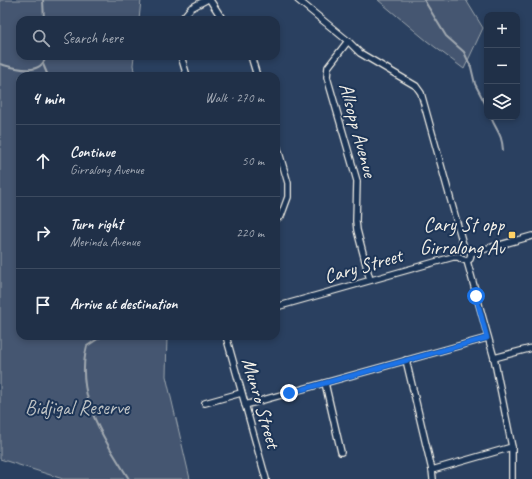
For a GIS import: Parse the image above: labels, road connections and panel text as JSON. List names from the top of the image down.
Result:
{
  "streets": {
    "street": ["Allsopp Avenue", "Cary Street", "Munro Street"]
  },
  "crossings": [
    ["Allsopp Avenue", "Cary Street"]
  ],
  "parks": ["Bidjigal Reserve"],
  "places": {
    "transit": ["Cary St opp Girralong Av"]
  },
  "page": {
    "map_buttons": ["+", "−"],
    "search": "Search here",
    "heading": ["4 min", "Walk · 270 m"],
    "list": [
      ["Continue", "Girralong Avenue", "50 m"],
      ["Turn right", "Merinda Avenue", "220 m"],
      "Arrive at destination"
    ]
  }
}
